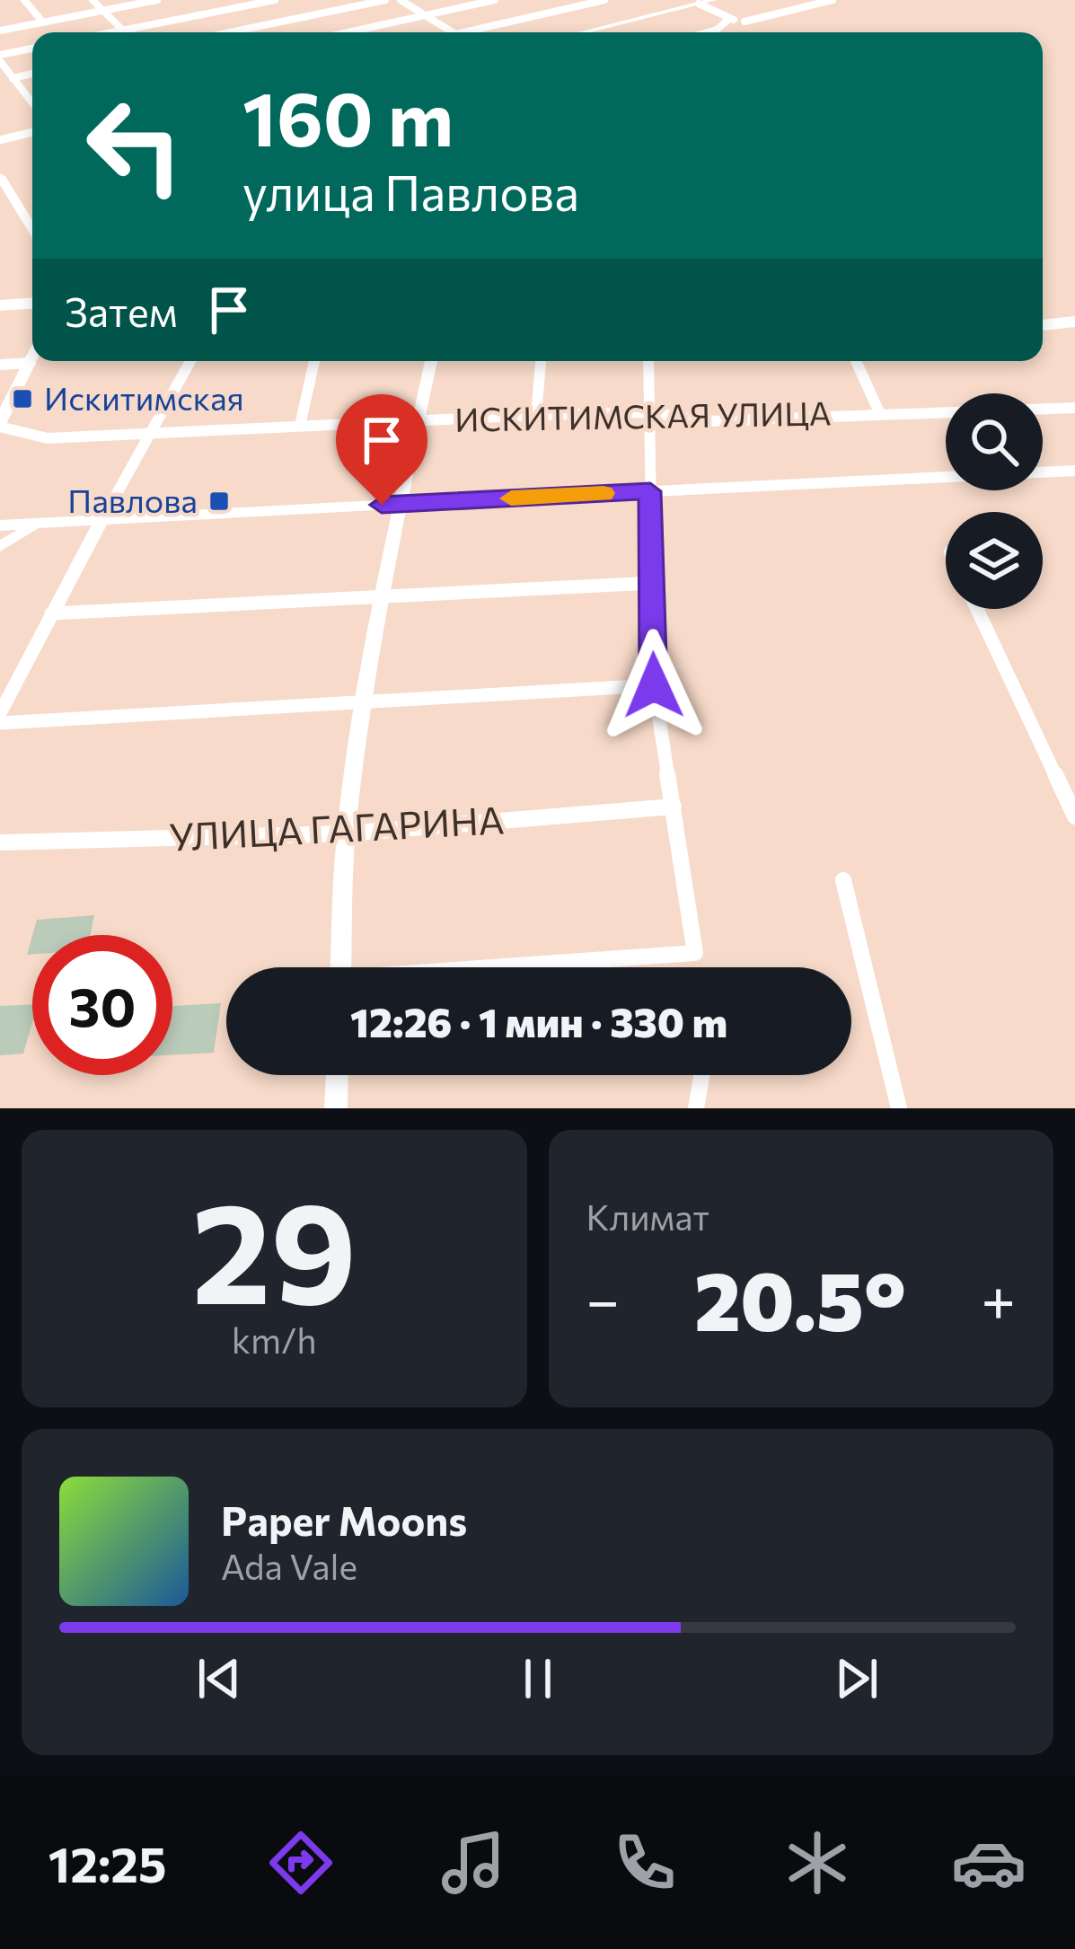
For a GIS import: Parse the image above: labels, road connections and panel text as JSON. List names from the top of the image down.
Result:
{
  "streets": {
    "street": ["ИСКИТИМСКАЯ УЛИЦА", "УЛИЦА ГАГАРИНА"]
  },
  "places": {
    "transit": ["Искитимская", "Павлова"]
  },
  "page": {
    "turn": ["160 m", "улица Павлова"],
    "then": "Затем",
    "limit": "30",
    "trip": "12:26 · 1 мин · 330 m",
    "tile": [
      ["29", "km/h"],
      "Климат"
    ],
    "heat": ["−", "20.5°", "+"],
    "song": ["Paper Moons", "Ada Vale"],
    "tabs": "12:25"
  }
}
